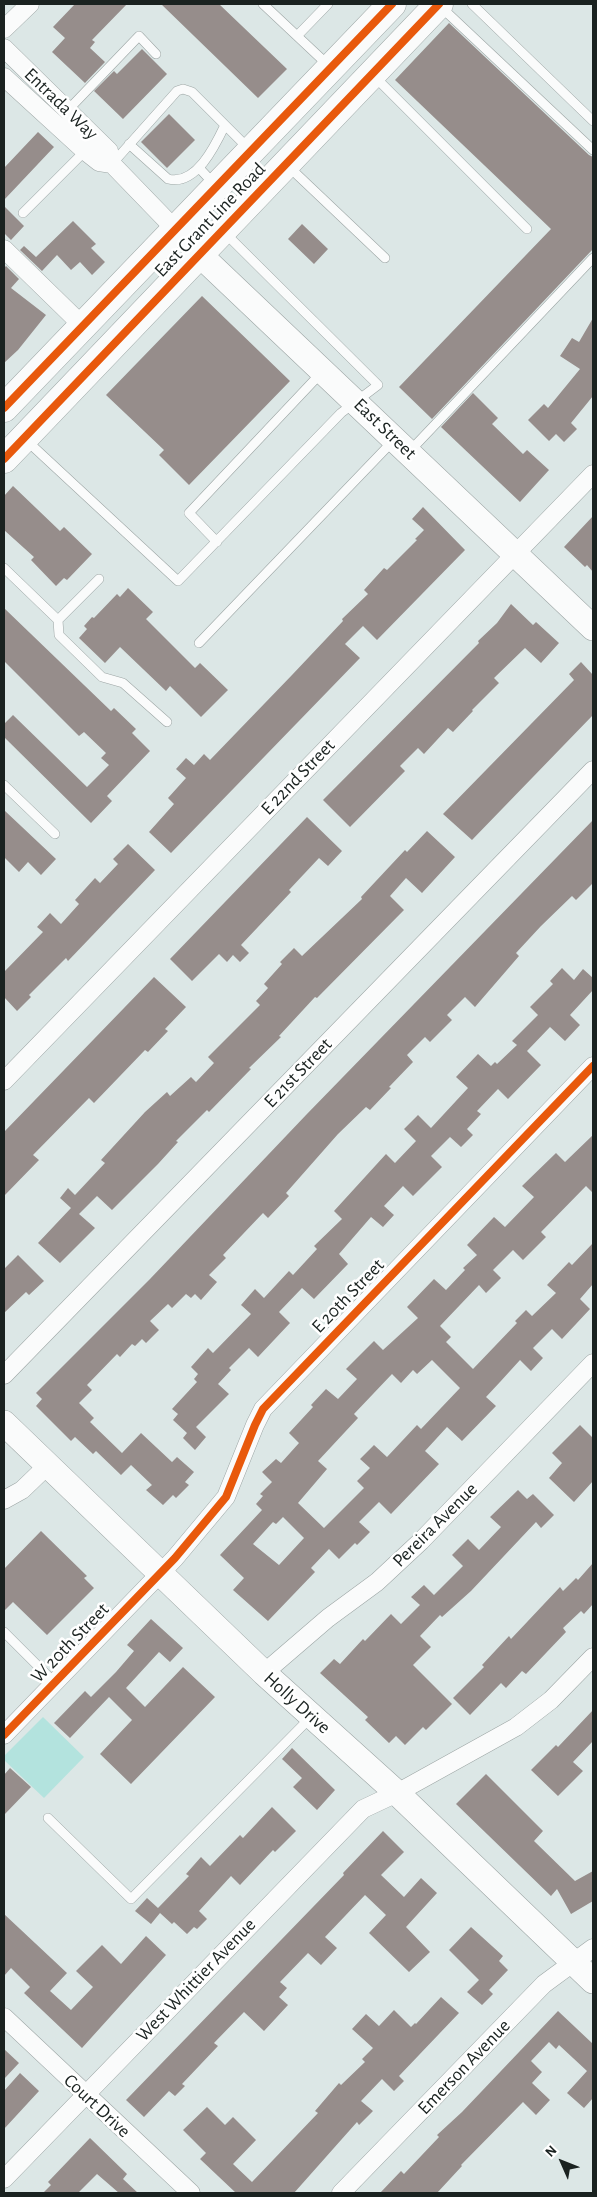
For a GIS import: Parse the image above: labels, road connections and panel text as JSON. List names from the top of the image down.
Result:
{
  "streets": {
    "main road": ["East Grant Line Road"],
    "street": [
      "Entrada Way",
      "East Street",
      "E 22nd Street",
      "E 21st Street",
      "E 20th Street",
      "Pereira Avenue",
      "W 20th Street",
      "Holly Drive",
      "West Whittier Avenue",
      "Emerson Avenue",
      "Court Drive"
    ]
  },
  "crossings": [
    ["Entrada Way", "East Grant Line Road"],
    ["Entrada Way", "East Street"],
    ["East Grant Line Road", "East Street"],
    ["East Street", "E 22nd Street"],
    ["E 20th Street", "W 20th Street"],
    ["E 20th Street", "Holly Drive"],
    ["Pereira Avenue", "Holly Drive"],
    ["W 20th Street", "Holly Drive"],
    ["Holly Drive", "West Whittier Avenue"],
    ["Holly Drive", "Emerson Avenue"],
    ["West Whittier Avenue", "Court Drive"]
  ],
  "north": "top left"
}
